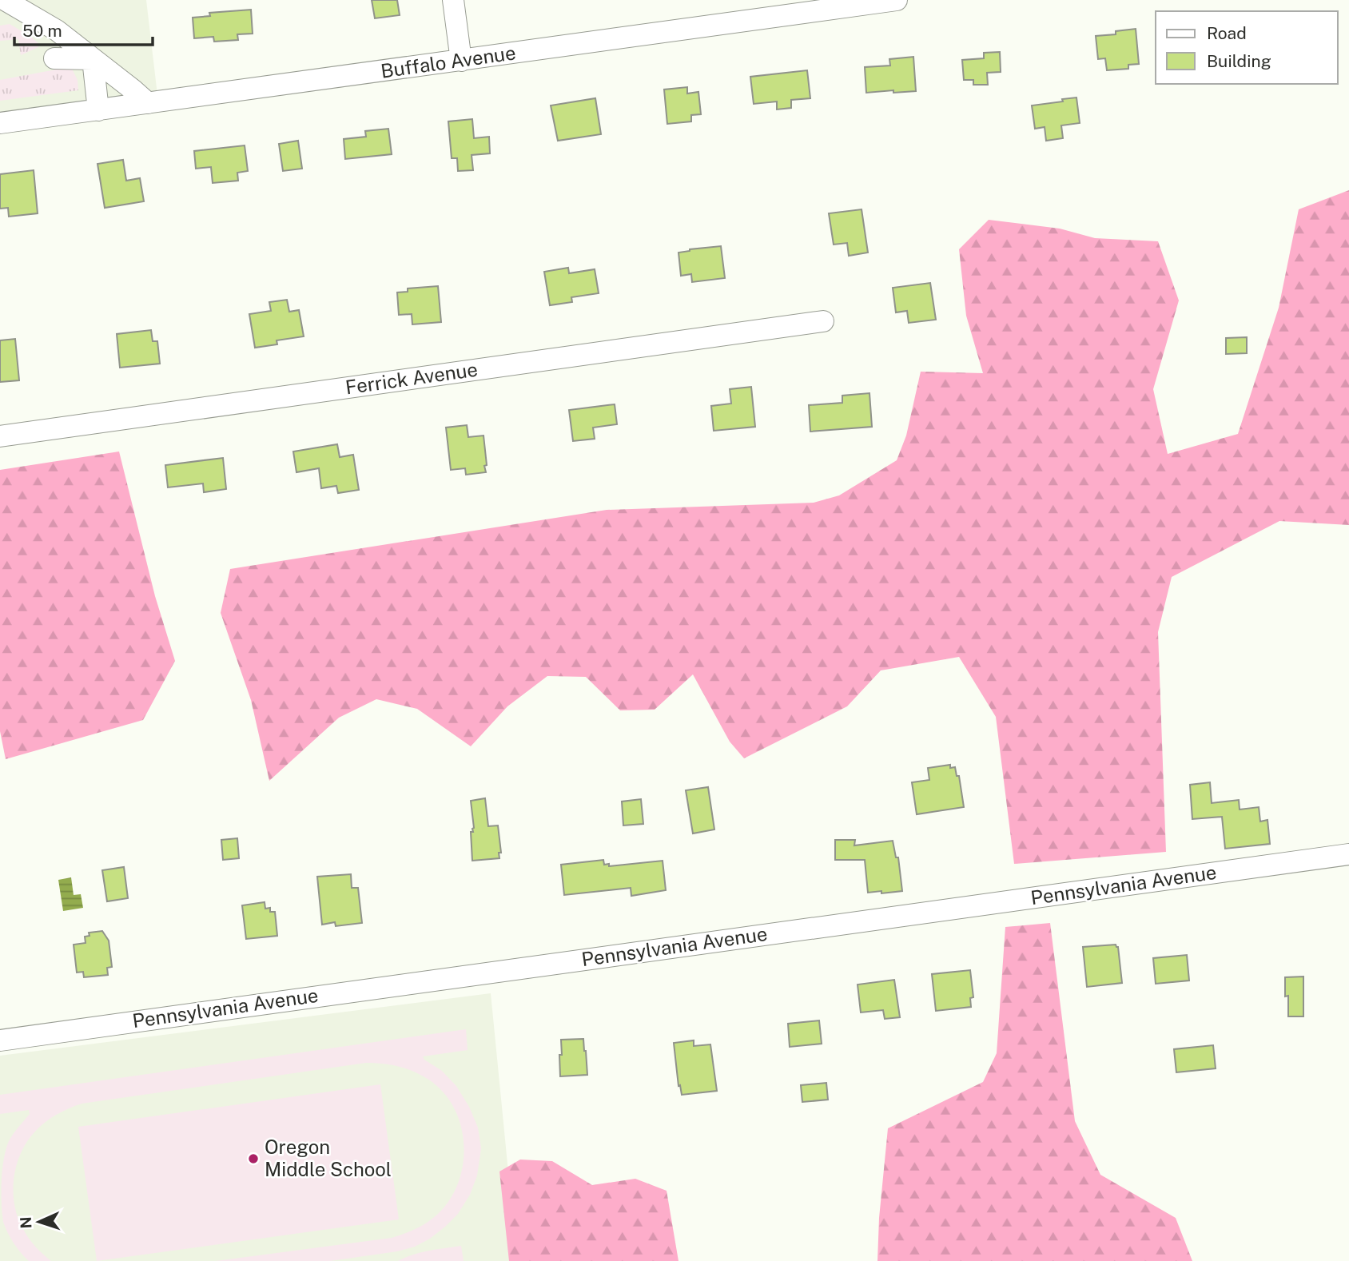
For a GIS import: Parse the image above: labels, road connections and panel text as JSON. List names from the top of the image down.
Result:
{
  "streets": {
    "street": ["Buffalo Avenue", "Ferrick Avenue", "Pennsylvania Avenue"]
  },
  "places": ["Oregon Middle School"],
  "legend": ["Road", "Building"],
  "scale_bar": "50 m",
  "north": "left"
}
